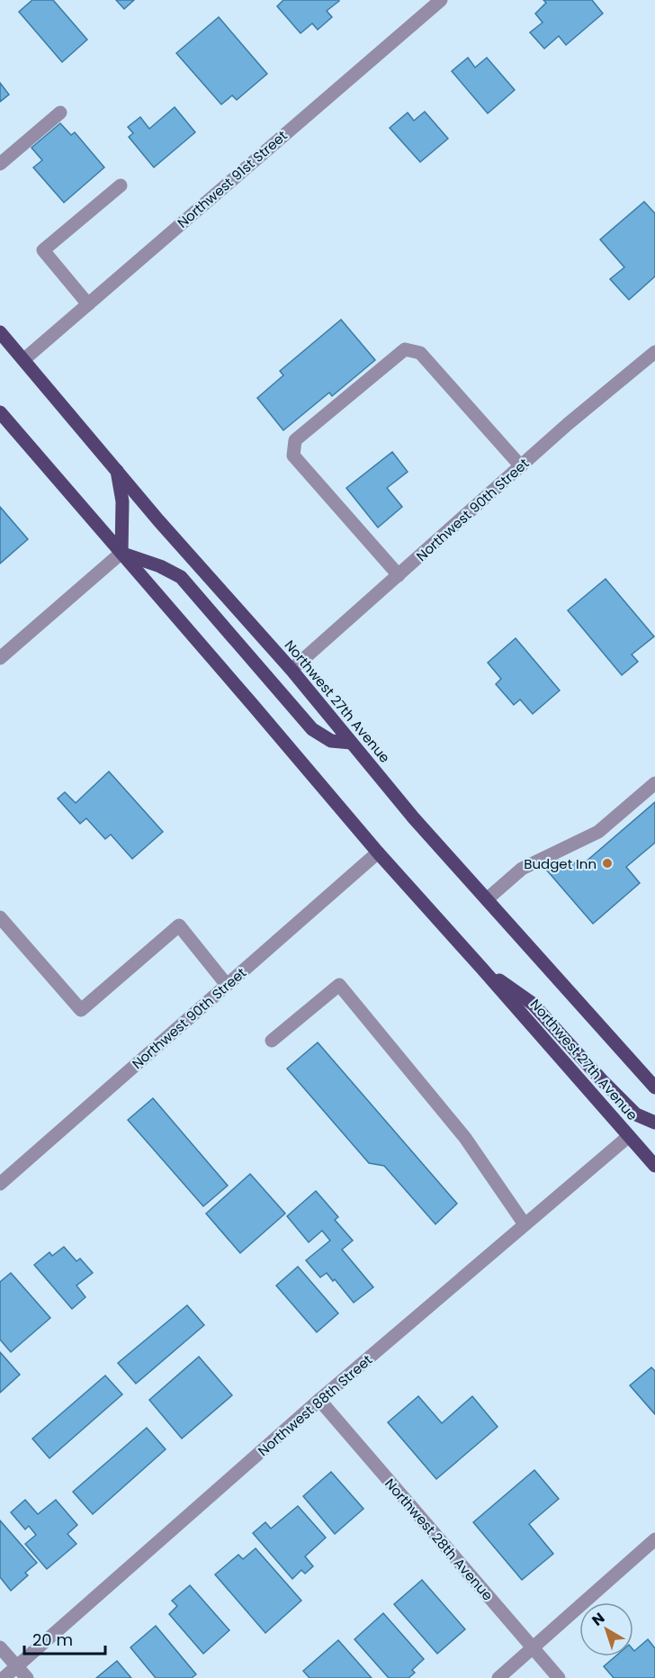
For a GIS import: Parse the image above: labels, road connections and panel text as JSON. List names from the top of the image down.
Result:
{
  "streets": {
    "main road": ["Northwest 27th Avenue"],
    "street": [
      "Northwest 91st Street",
      "Northwest 90th Street",
      "Northwest 88th Street",
      "Northwest 28th Avenue"
    ]
  },
  "crossings": [
    ["Northwest 91st Street", "Northwest 27th Avenue"],
    ["Northwest 90th Street", "Northwest 27th Avenue"],
    ["Northwest 27th Avenue", "Northwest 88th Street"],
    ["Northwest 88th Street", "Northwest 28th Avenue"]
  ],
  "places": ["Budget Inn"],
  "scale_bar": "20 m",
  "north": "top left"
}
